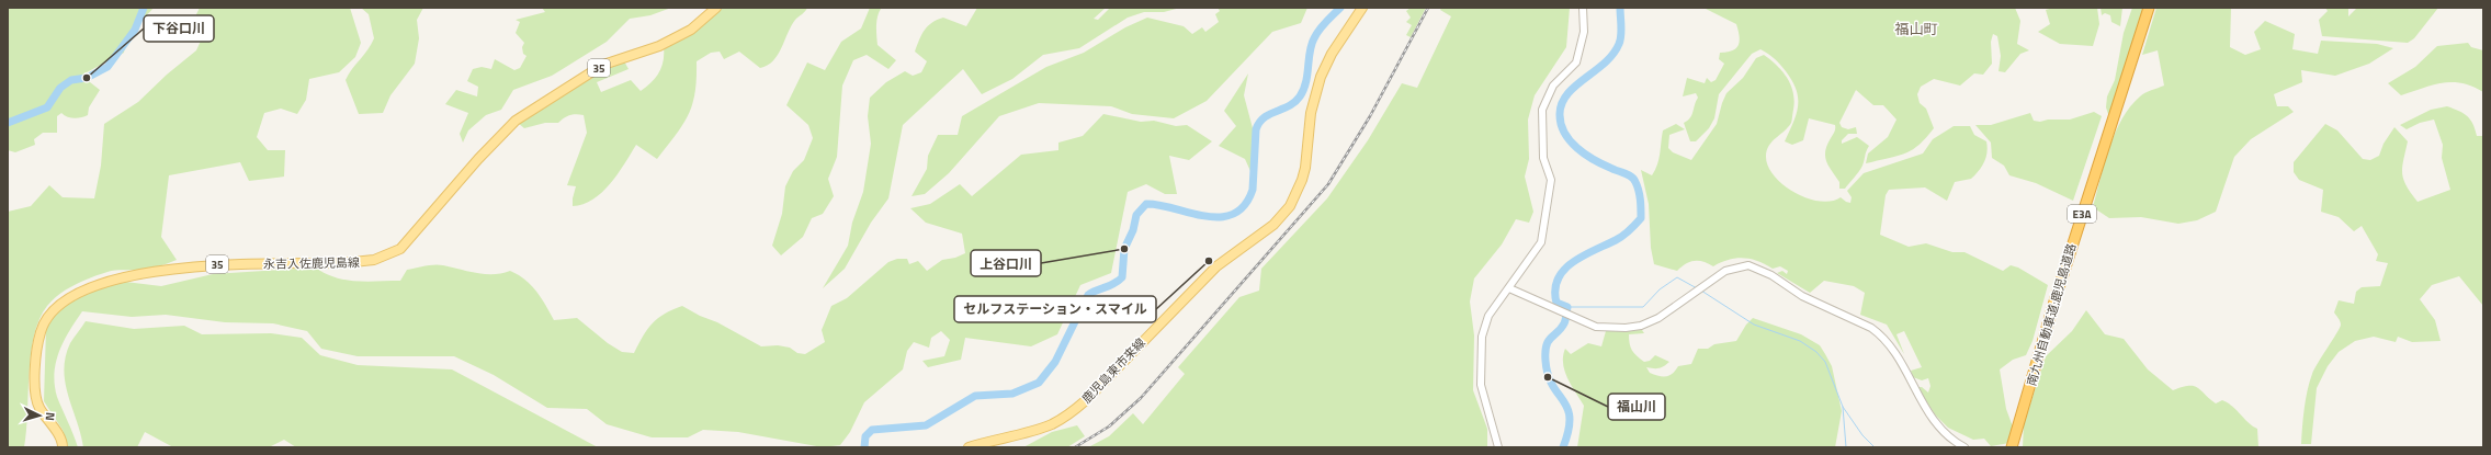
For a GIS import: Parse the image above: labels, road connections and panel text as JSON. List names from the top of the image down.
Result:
{
  "streets": {
    "highway": ["E3A", "南九州自動車道;鹿児島道路"],
    "main road": ["35", "永吉入佐鹿児島線", "鹿児島東市来線"]
  },
  "districts": ["福山町"],
  "places": [
    "下谷口川",
    "上谷口川",
    "セルフステーション・スマイル",
    "福山川"
  ],
  "north": "right"
}
